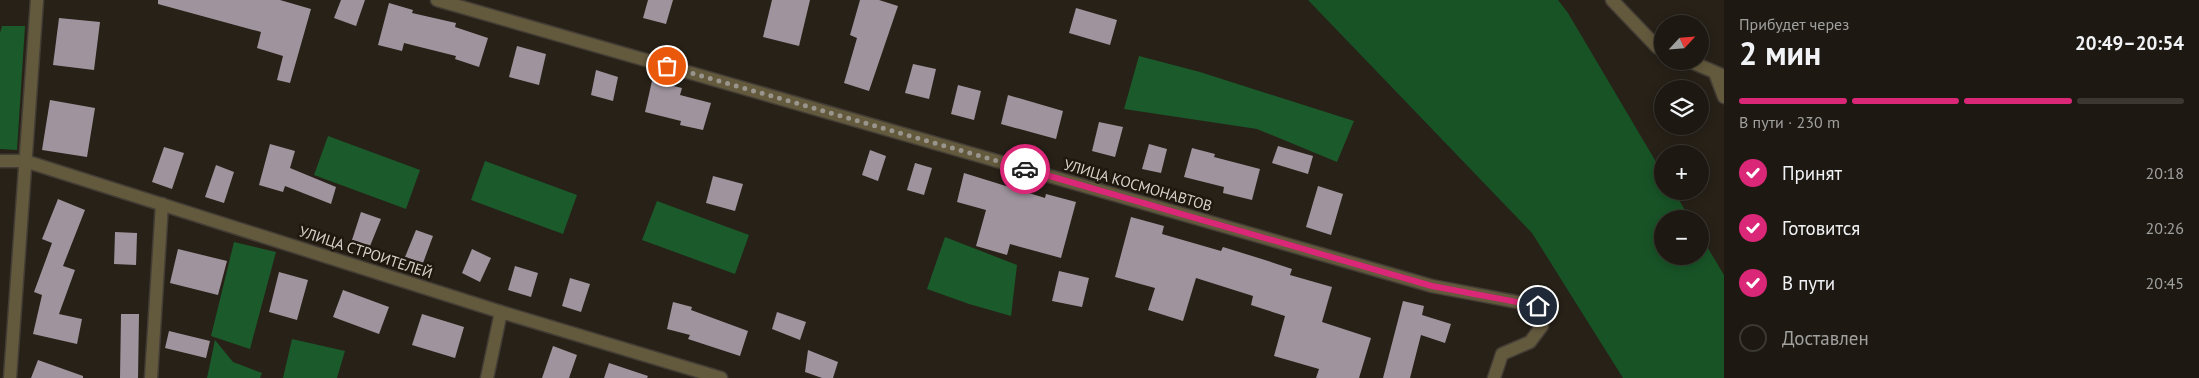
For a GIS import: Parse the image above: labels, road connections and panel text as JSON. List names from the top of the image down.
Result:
{
  "streets": {
    "street": ["УЛИЦА КОСМОНАВТОВ", "УЛИЦА СТРОИТЕЛЕЙ"]
  },
  "north": "top right",
  "page": {
    "heading": ["2 мин", "Прибудет через", "20:49–20:54"],
    "map_buttons": ["+", "−"],
    "bar": "В пути · 230 m",
    "list": [
      ["Принят", "20:18"],
      ["Готовится", "20:26"],
      ["В пути", "20:45"],
      "Доставлен"
    ]
  }
}
